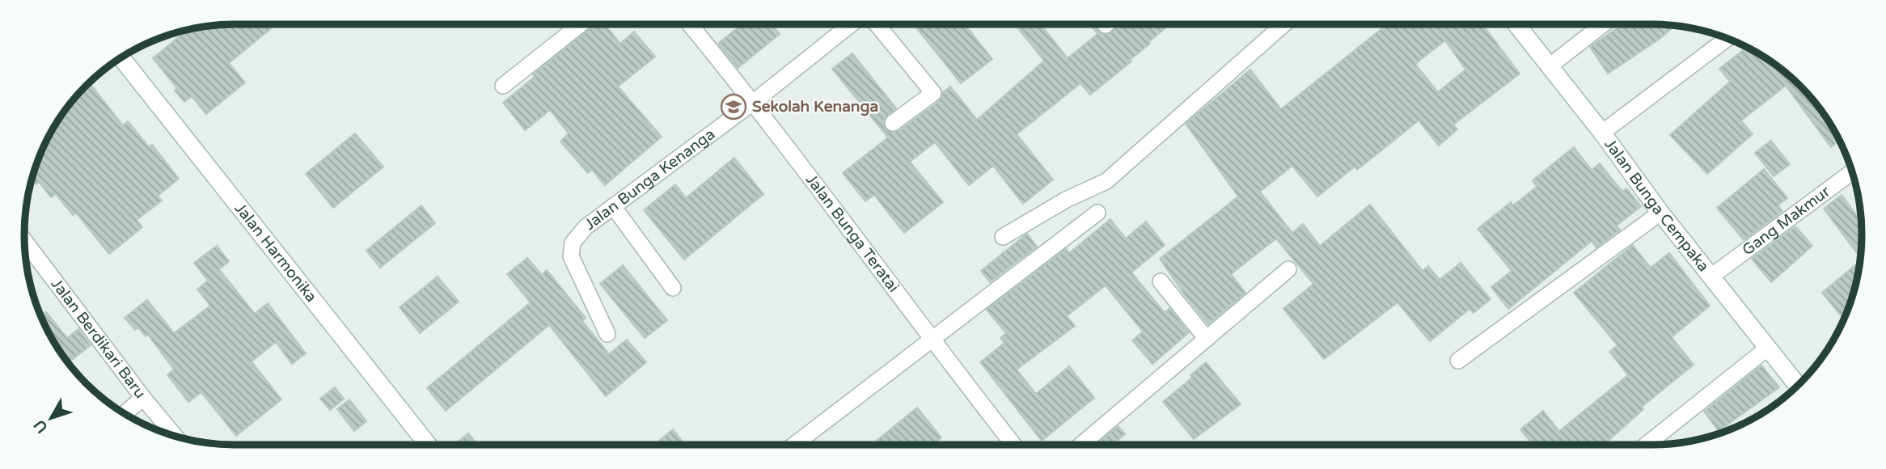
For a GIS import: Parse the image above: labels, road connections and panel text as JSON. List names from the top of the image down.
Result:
{
  "streets": {
    "street": [
      "Jalan Bunga Kenanga",
      "Jalan Bunga Cempaka",
      "Gang Makmur",
      "Jalan Bunga Teratai",
      "Jalan Harmonika",
      "Jalan Berdikari Baru"
    ]
  },
  "crossings": [
    ["Jalan Bunga Kenanga", "Jalan Bunga Teratai"],
    ["Jalan Bunga Cempaka", "Gang Makmur"]
  ],
  "places": {
    "school or university": ["Sekolah Kenanga"]
  },
  "north": "bottom left"
}
